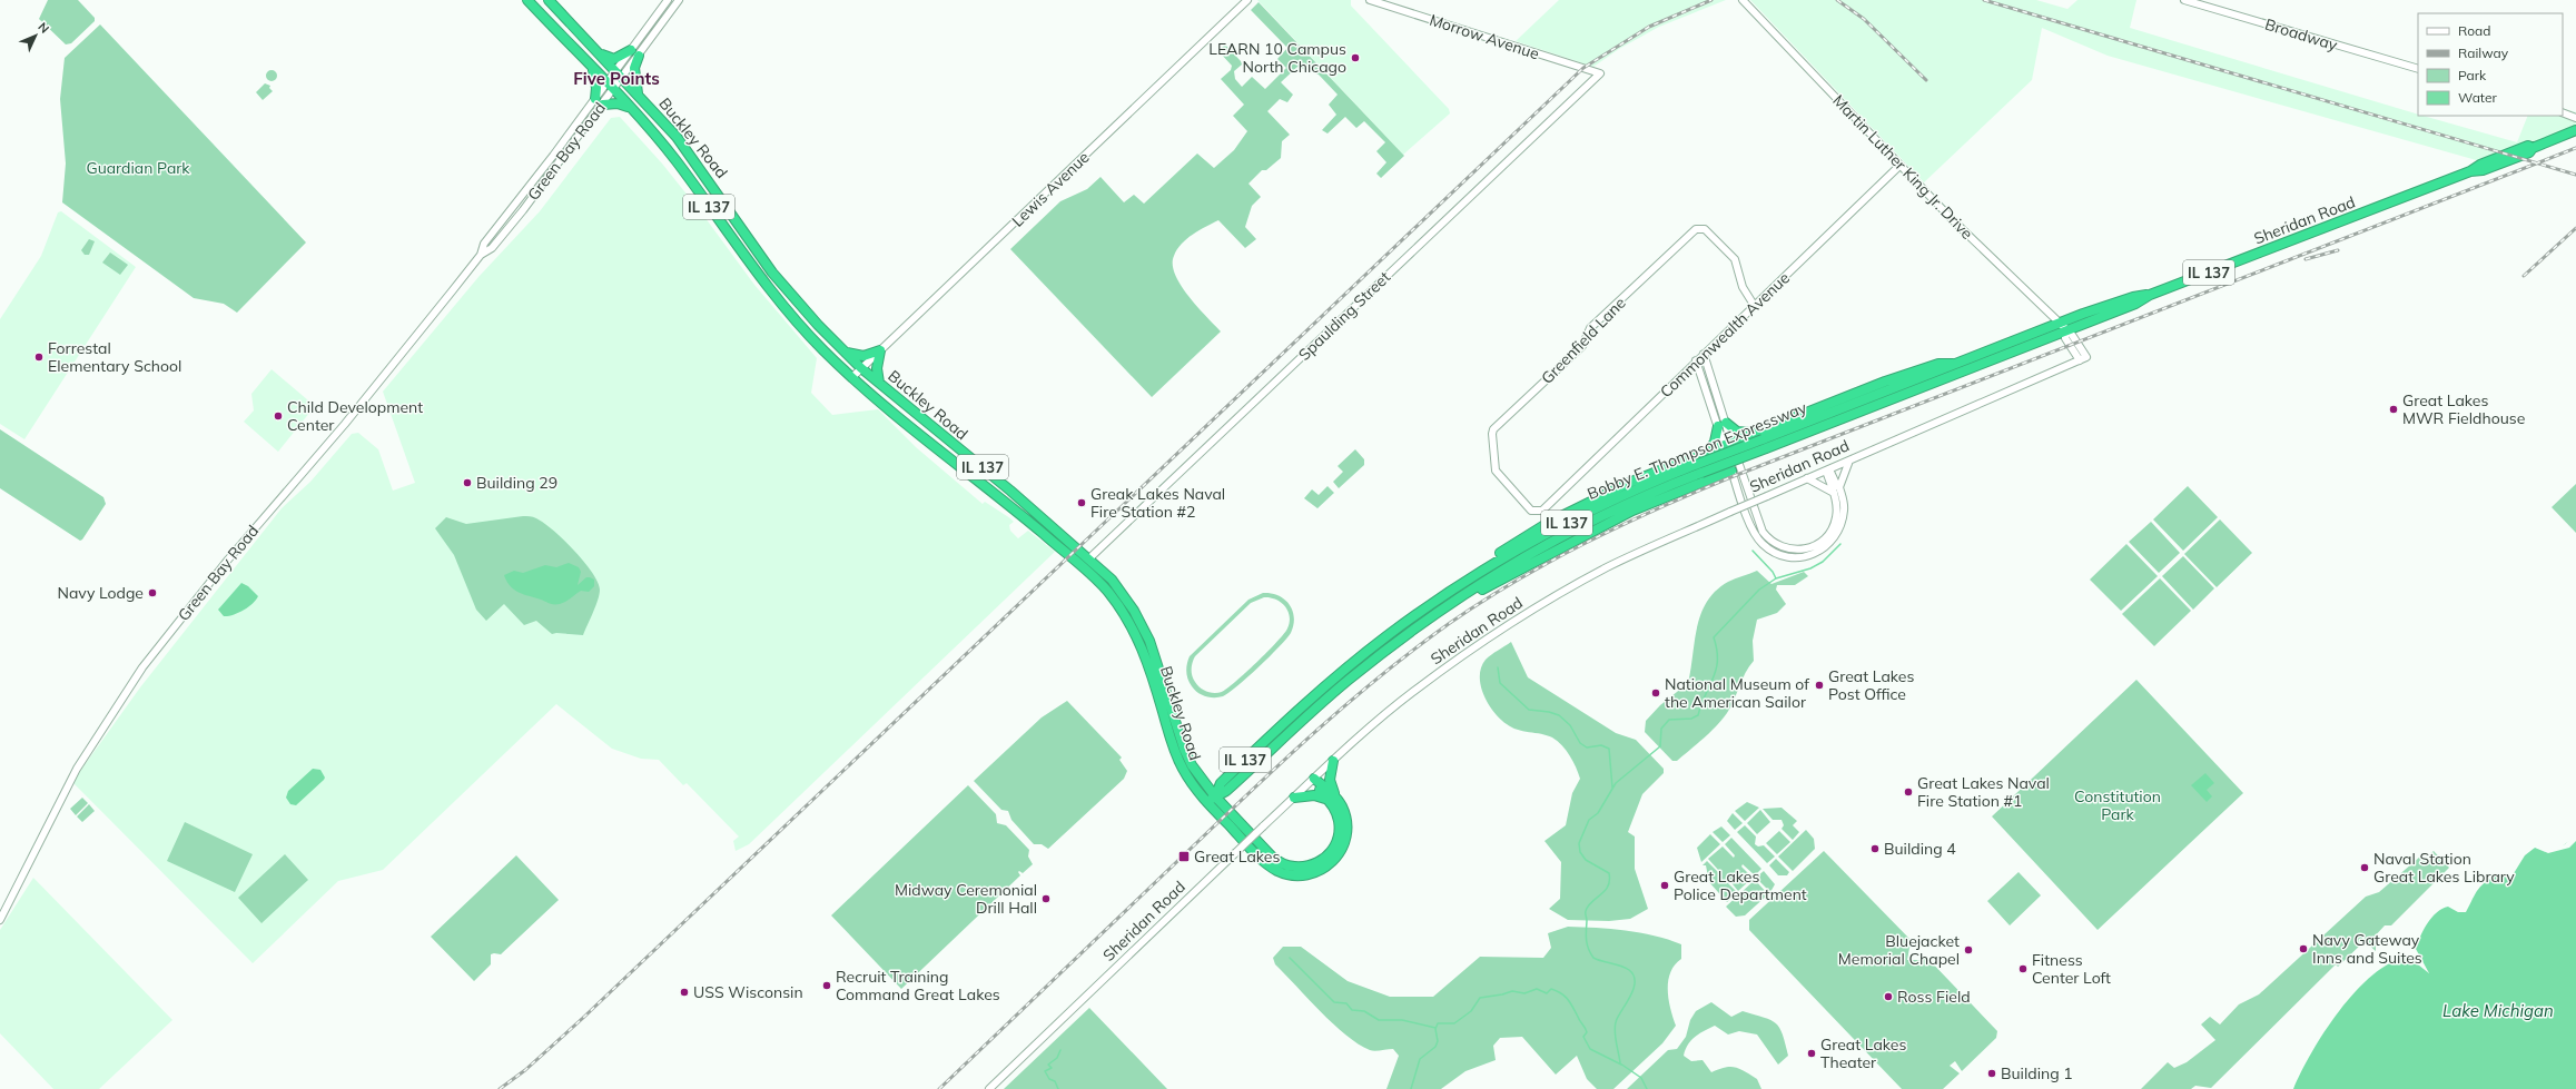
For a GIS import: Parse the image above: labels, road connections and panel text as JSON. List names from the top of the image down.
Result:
{
  "streets": {
    "highway": [
      "Buckley Road",
      "IL 137",
      "Sheridan Road",
      "Bobby E. Thompson Expressway"
    ],
    "street": [
      "Broadway",
      "Morrow Avenue",
      "Green Bay Road",
      "Martin Luther King Jr. Drive",
      "Lewis Avenue",
      "Spaulding Street",
      "Commonwealth Avenue",
      "Greenfield Lane"
    ]
  },
  "crossings": [
    ["Morrow Avenue", "Spaulding Street"],
    ["Buckley Road", "Green Bay Road"],
    ["Buckley Road", "Lewis Avenue"],
    ["Buckley Road", "Sheridan Road"],
    ["Buckley Road", "Spaulding Street"],
    ["Buckley Road", "Bobby E. Thompson Expressway"],
    ["Martin Luther King Jr. Drive", "Sheridan Road"],
    ["Martin Luther King Jr. Drive", "Commonwealth Avenue"],
    ["Martin Luther King Jr. Drive", "Bobby E. Thompson Expressway"],
    ["Sheridan Road", "Bobby E. Thompson Expressway"],
    ["Commonwealth Avenue", "Greenfield Lane"]
  ],
  "districts": ["Five Points"],
  "water": ["Lake Michigan"],
  "parks": ["Guardian Park", "Constitution Park"],
  "places": {
    "other": [
      "LEARN 10 Campus North Chicago",
      "Forrestal Elementary School",
      "Great Lakes MWR Fieldhouse",
      "Child Development Center",
      "Building 29",
      "Greak Lakes Naval Fire Station #2",
      "Navy Lodge",
      "Great Lakes Post Office",
      "National Museum of the American Sailor",
      "Great Lakes Naval Fire Station #1",
      "Building 4",
      "Naval Station Great Lakes Library",
      "Great Lakes Police Department",
      "Midway Ceremonial Drill Hall",
      "Navy Gateway Inns and Suites",
      "Bluejacket Memorial Chapel",
      "Fitness Center Loft",
      "Recruit Training Command Great Lakes",
      "USS Wisconsin",
      "Ross Field",
      "Great Lakes Theater",
      "Building 1"
    ],
    "transit": ["Great Lakes"]
  },
  "legend": [
    "Road",
    "Railway",
    "Park",
    "Water"
  ],
  "north": "top right"
}
